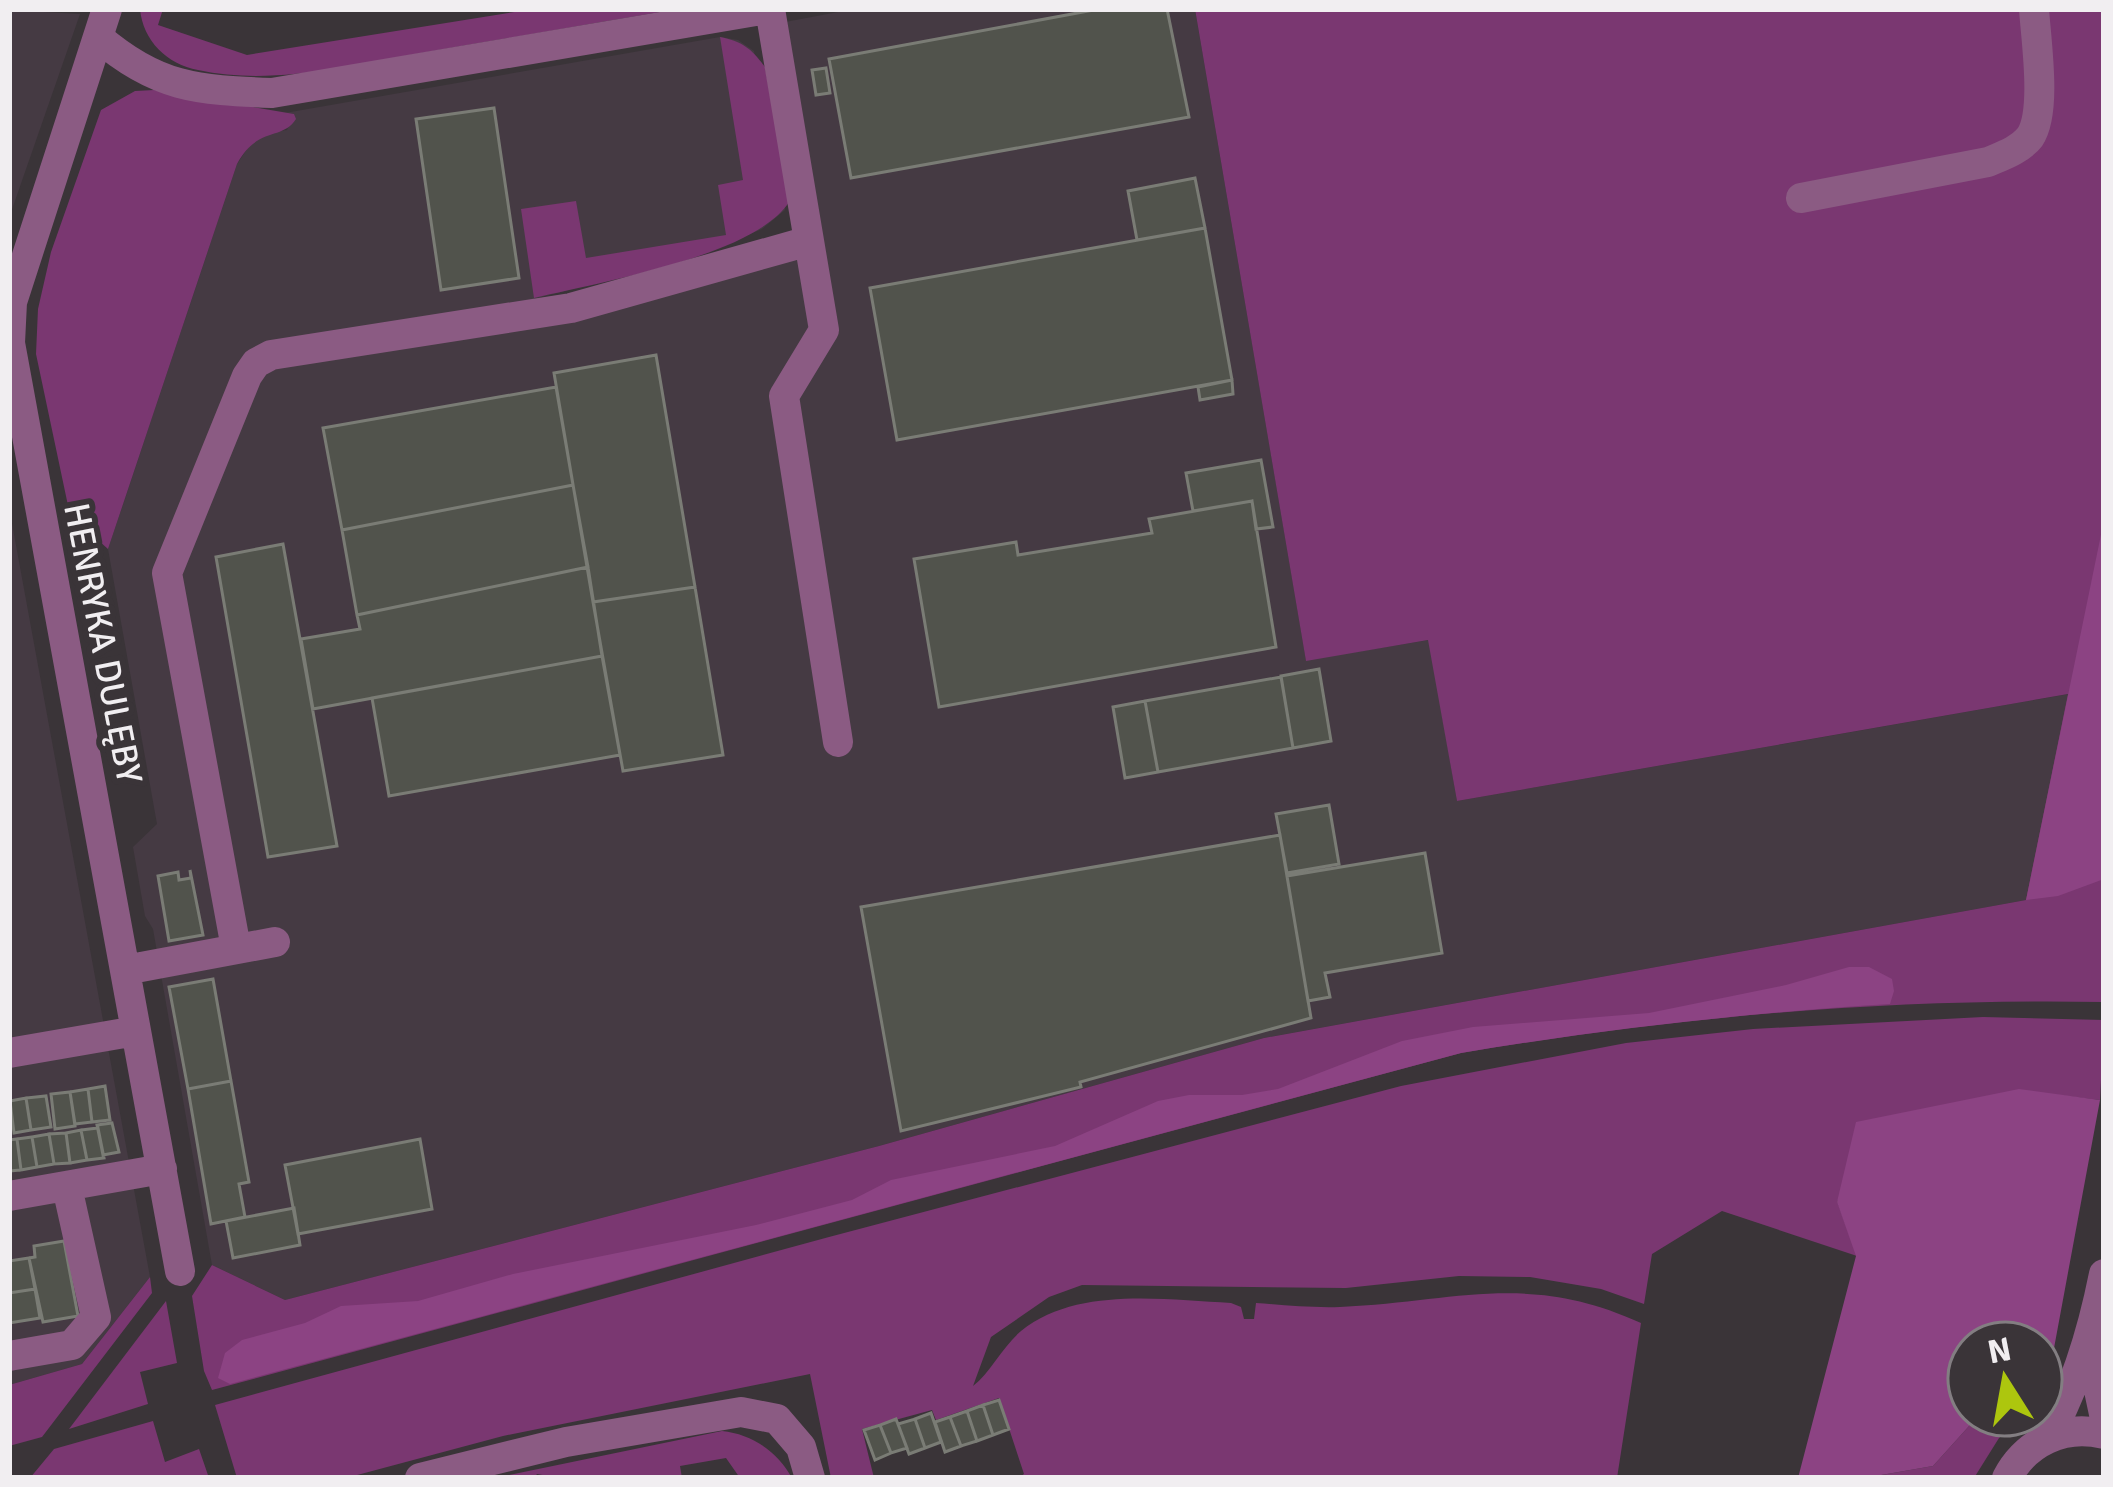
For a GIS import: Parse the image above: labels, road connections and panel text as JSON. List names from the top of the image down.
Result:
{
  "streets": {
    "street": ["HENRYKA DULĘBY"]
  },
  "north": "top"
}
